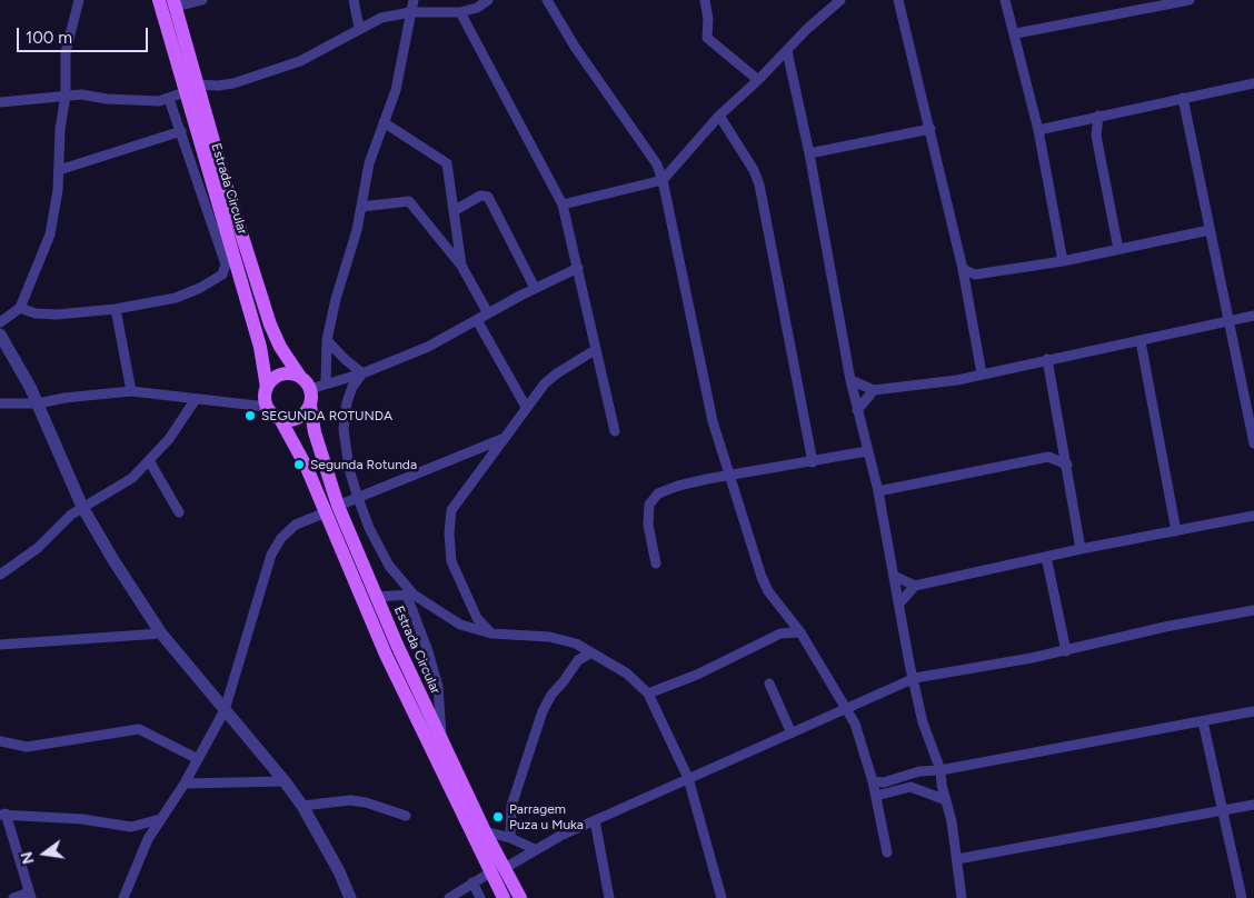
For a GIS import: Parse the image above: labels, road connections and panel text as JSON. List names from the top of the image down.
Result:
{
  "streets": {
    "main road": ["Estrada Circular"]
  },
  "places": ["SEGUNDA ROTUNDA", "Segunda Rotunda", "Parragem Puza u Muka"],
  "scale_bar": "100 m",
  "north": "left"
}
